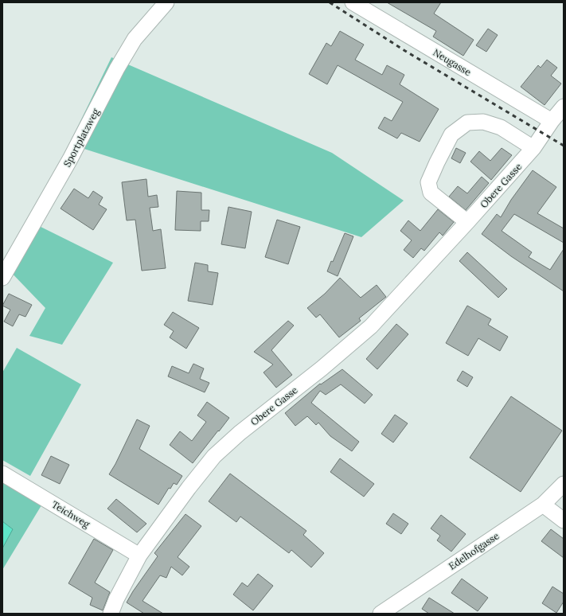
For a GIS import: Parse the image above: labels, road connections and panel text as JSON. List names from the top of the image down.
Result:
{
  "streets": {
    "street": [
      "Neugasse",
      "Sportplatzweg",
      "Obere Gasse",
      "Teichweg",
      "Edelhofgasse"
    ]
  },
  "crossings": [
    ["Neugasse", "Obere Gasse"],
    ["Obere Gasse", "Teichweg"]
  ]
}
